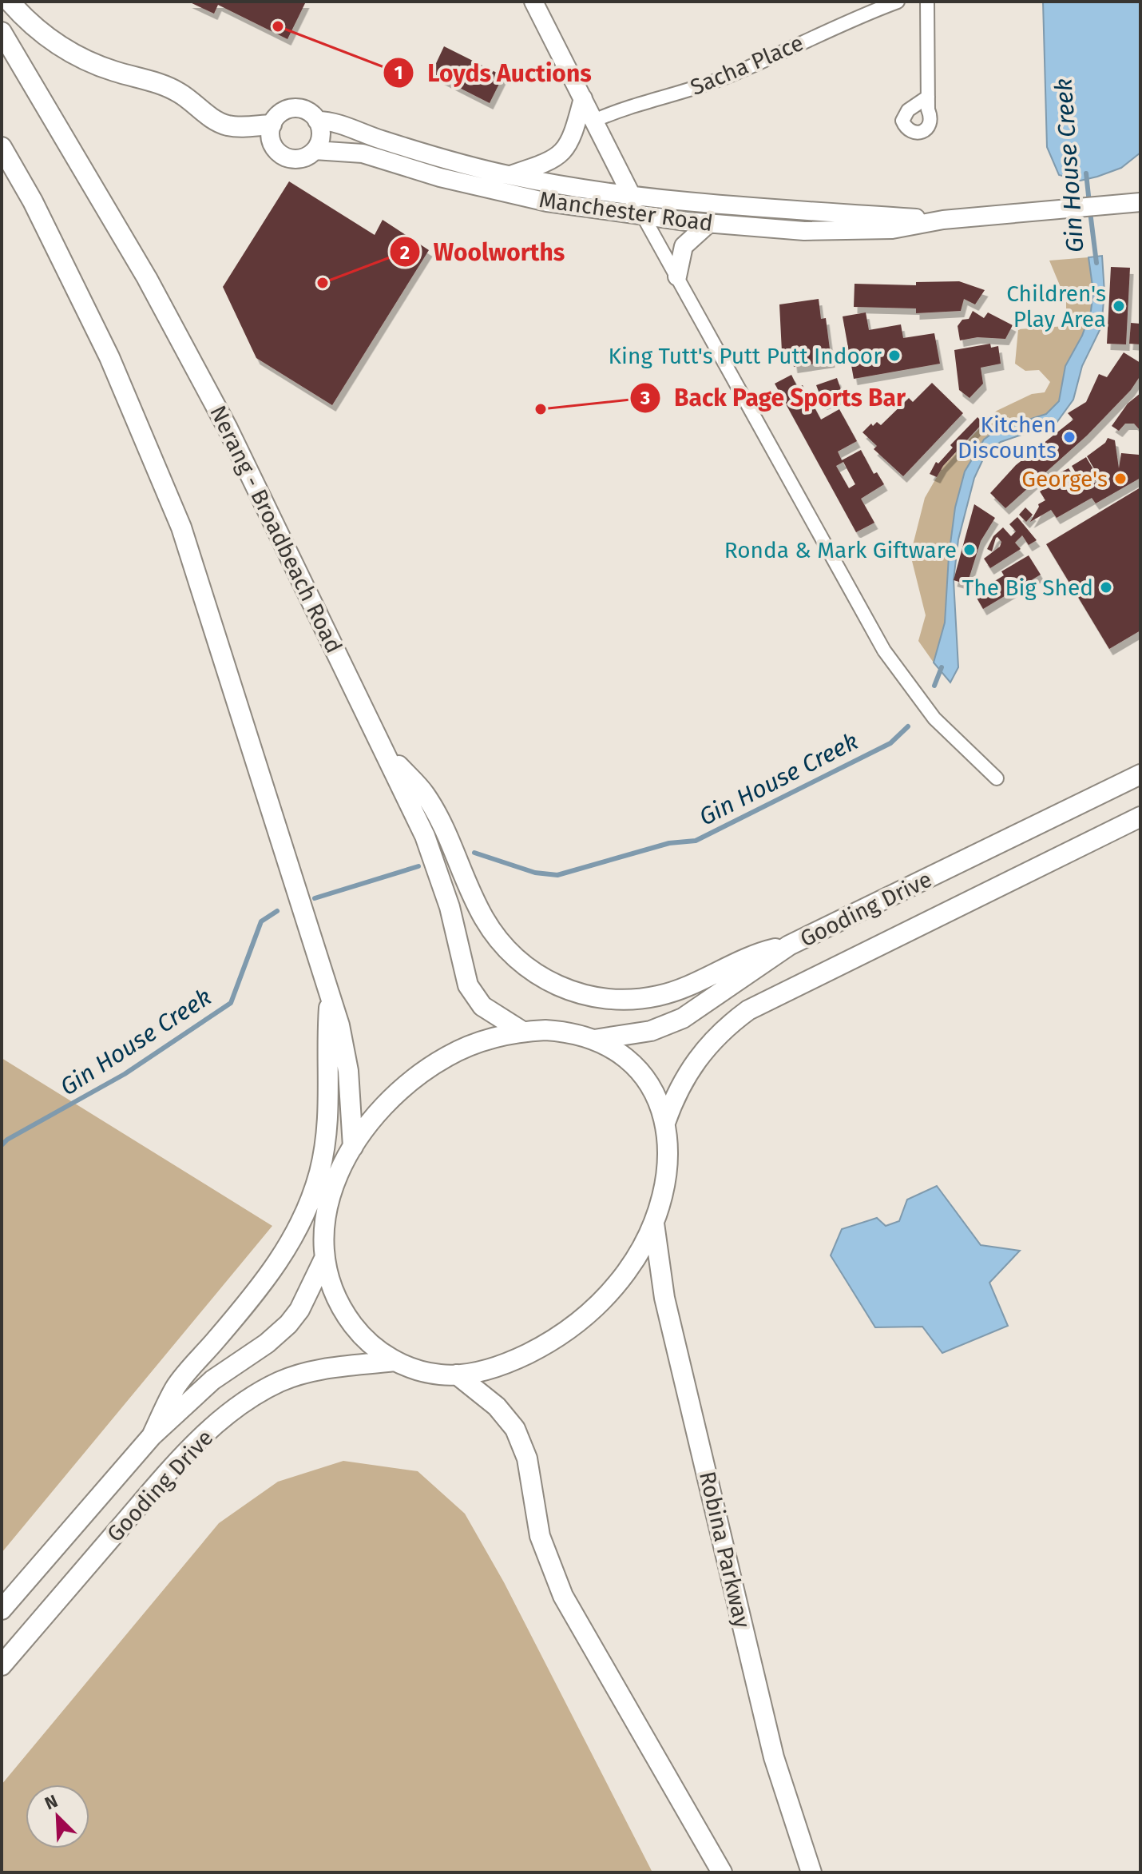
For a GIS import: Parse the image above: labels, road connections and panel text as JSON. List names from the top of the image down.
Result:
{
  "streets": {
    "main road": ["Nerang - Broadbeach Road", "Gooding Drive", "Robina Parkway"],
    "street": ["Sacha Place", "Manchester Road"]
  },
  "water": ["Gin House Creek"],
  "places": [
    "Loyds Auctions",
    "Woolworths",
    "Children's Play Area",
    "King Tutt's Putt Putt Indoor",
    "Back Page Sports Bar",
    "Kitchen Discounts",
    "George's",
    "Ronda & Mark Giftware",
    "The Big Shed"
  ],
  "north": "top left"
}
